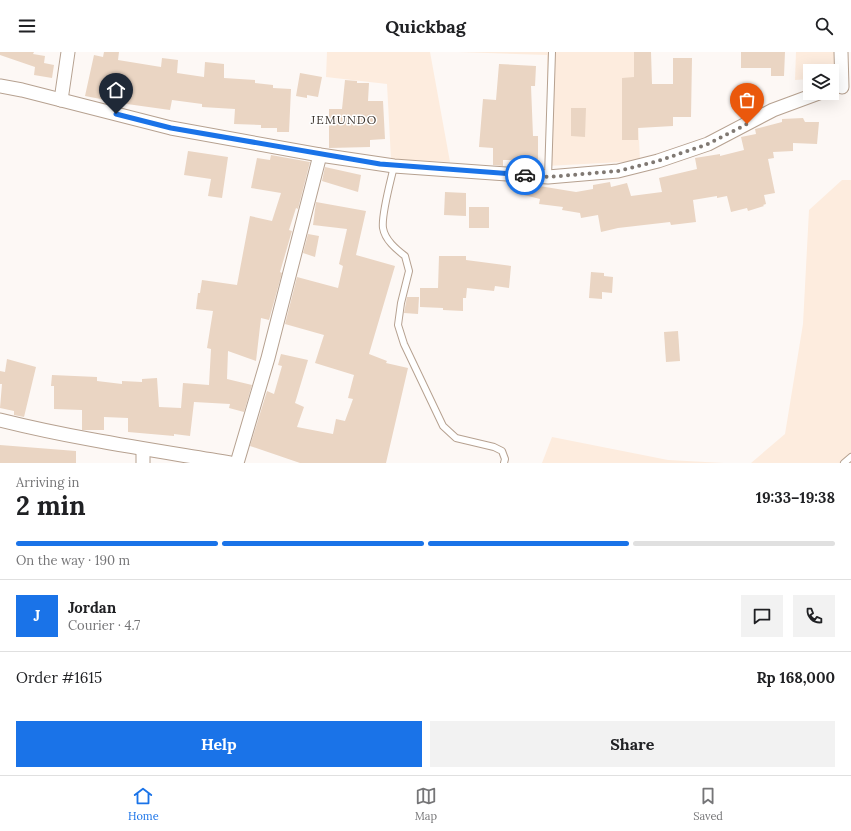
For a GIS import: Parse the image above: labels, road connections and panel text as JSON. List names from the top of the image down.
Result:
{
  "districts": ["JEMUNDO"],
  "page": {
    "header": "Quickbag",
    "heading": ["2 min", "Arriving in", "19:33–19:38"],
    "panel": [
      "Jordan",
      "Courier · 4.7",
      "Order #1615",
      "Rp 168,000"
    ],
    "bar": "On the way · 190 m",
    "round": "J",
    "buttons": ["Help", "Share"],
    "tabs": ["Home", "Map", "Saved"]
  }
}
